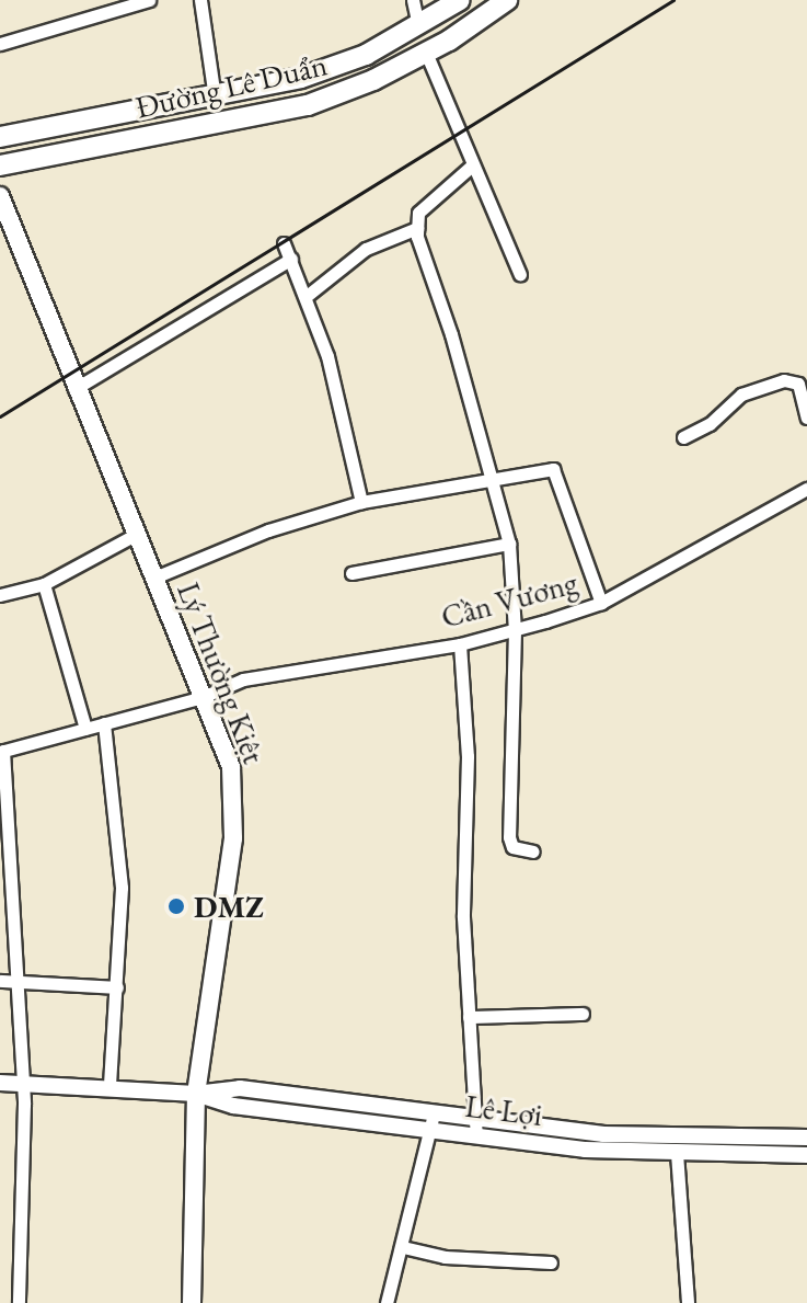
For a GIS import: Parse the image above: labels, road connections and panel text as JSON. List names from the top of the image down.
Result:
{
  "streets": {
    "highway": ["Đường Lê Duẩn"],
    "main road": ["Lý Thường Kiệt"],
    "street": ["Cần Vương", "Lê Lợi"]
  },
  "crossings": [
    ["Cần Vương", "Lý Thường Kiệt"],
    ["Lý Thường Kiệt", "Lê Lợi"]
  ],
  "places": ["DMZ"]
}
